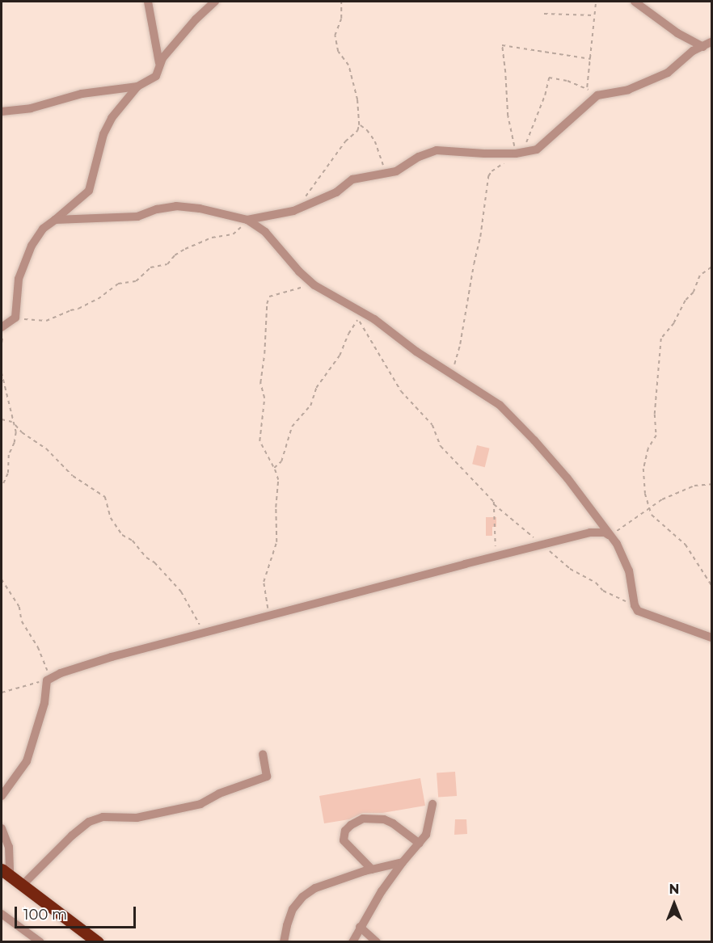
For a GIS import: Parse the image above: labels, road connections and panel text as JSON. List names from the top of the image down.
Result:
{
  "scale_bar": "100 m",
  "north": "top"
}
